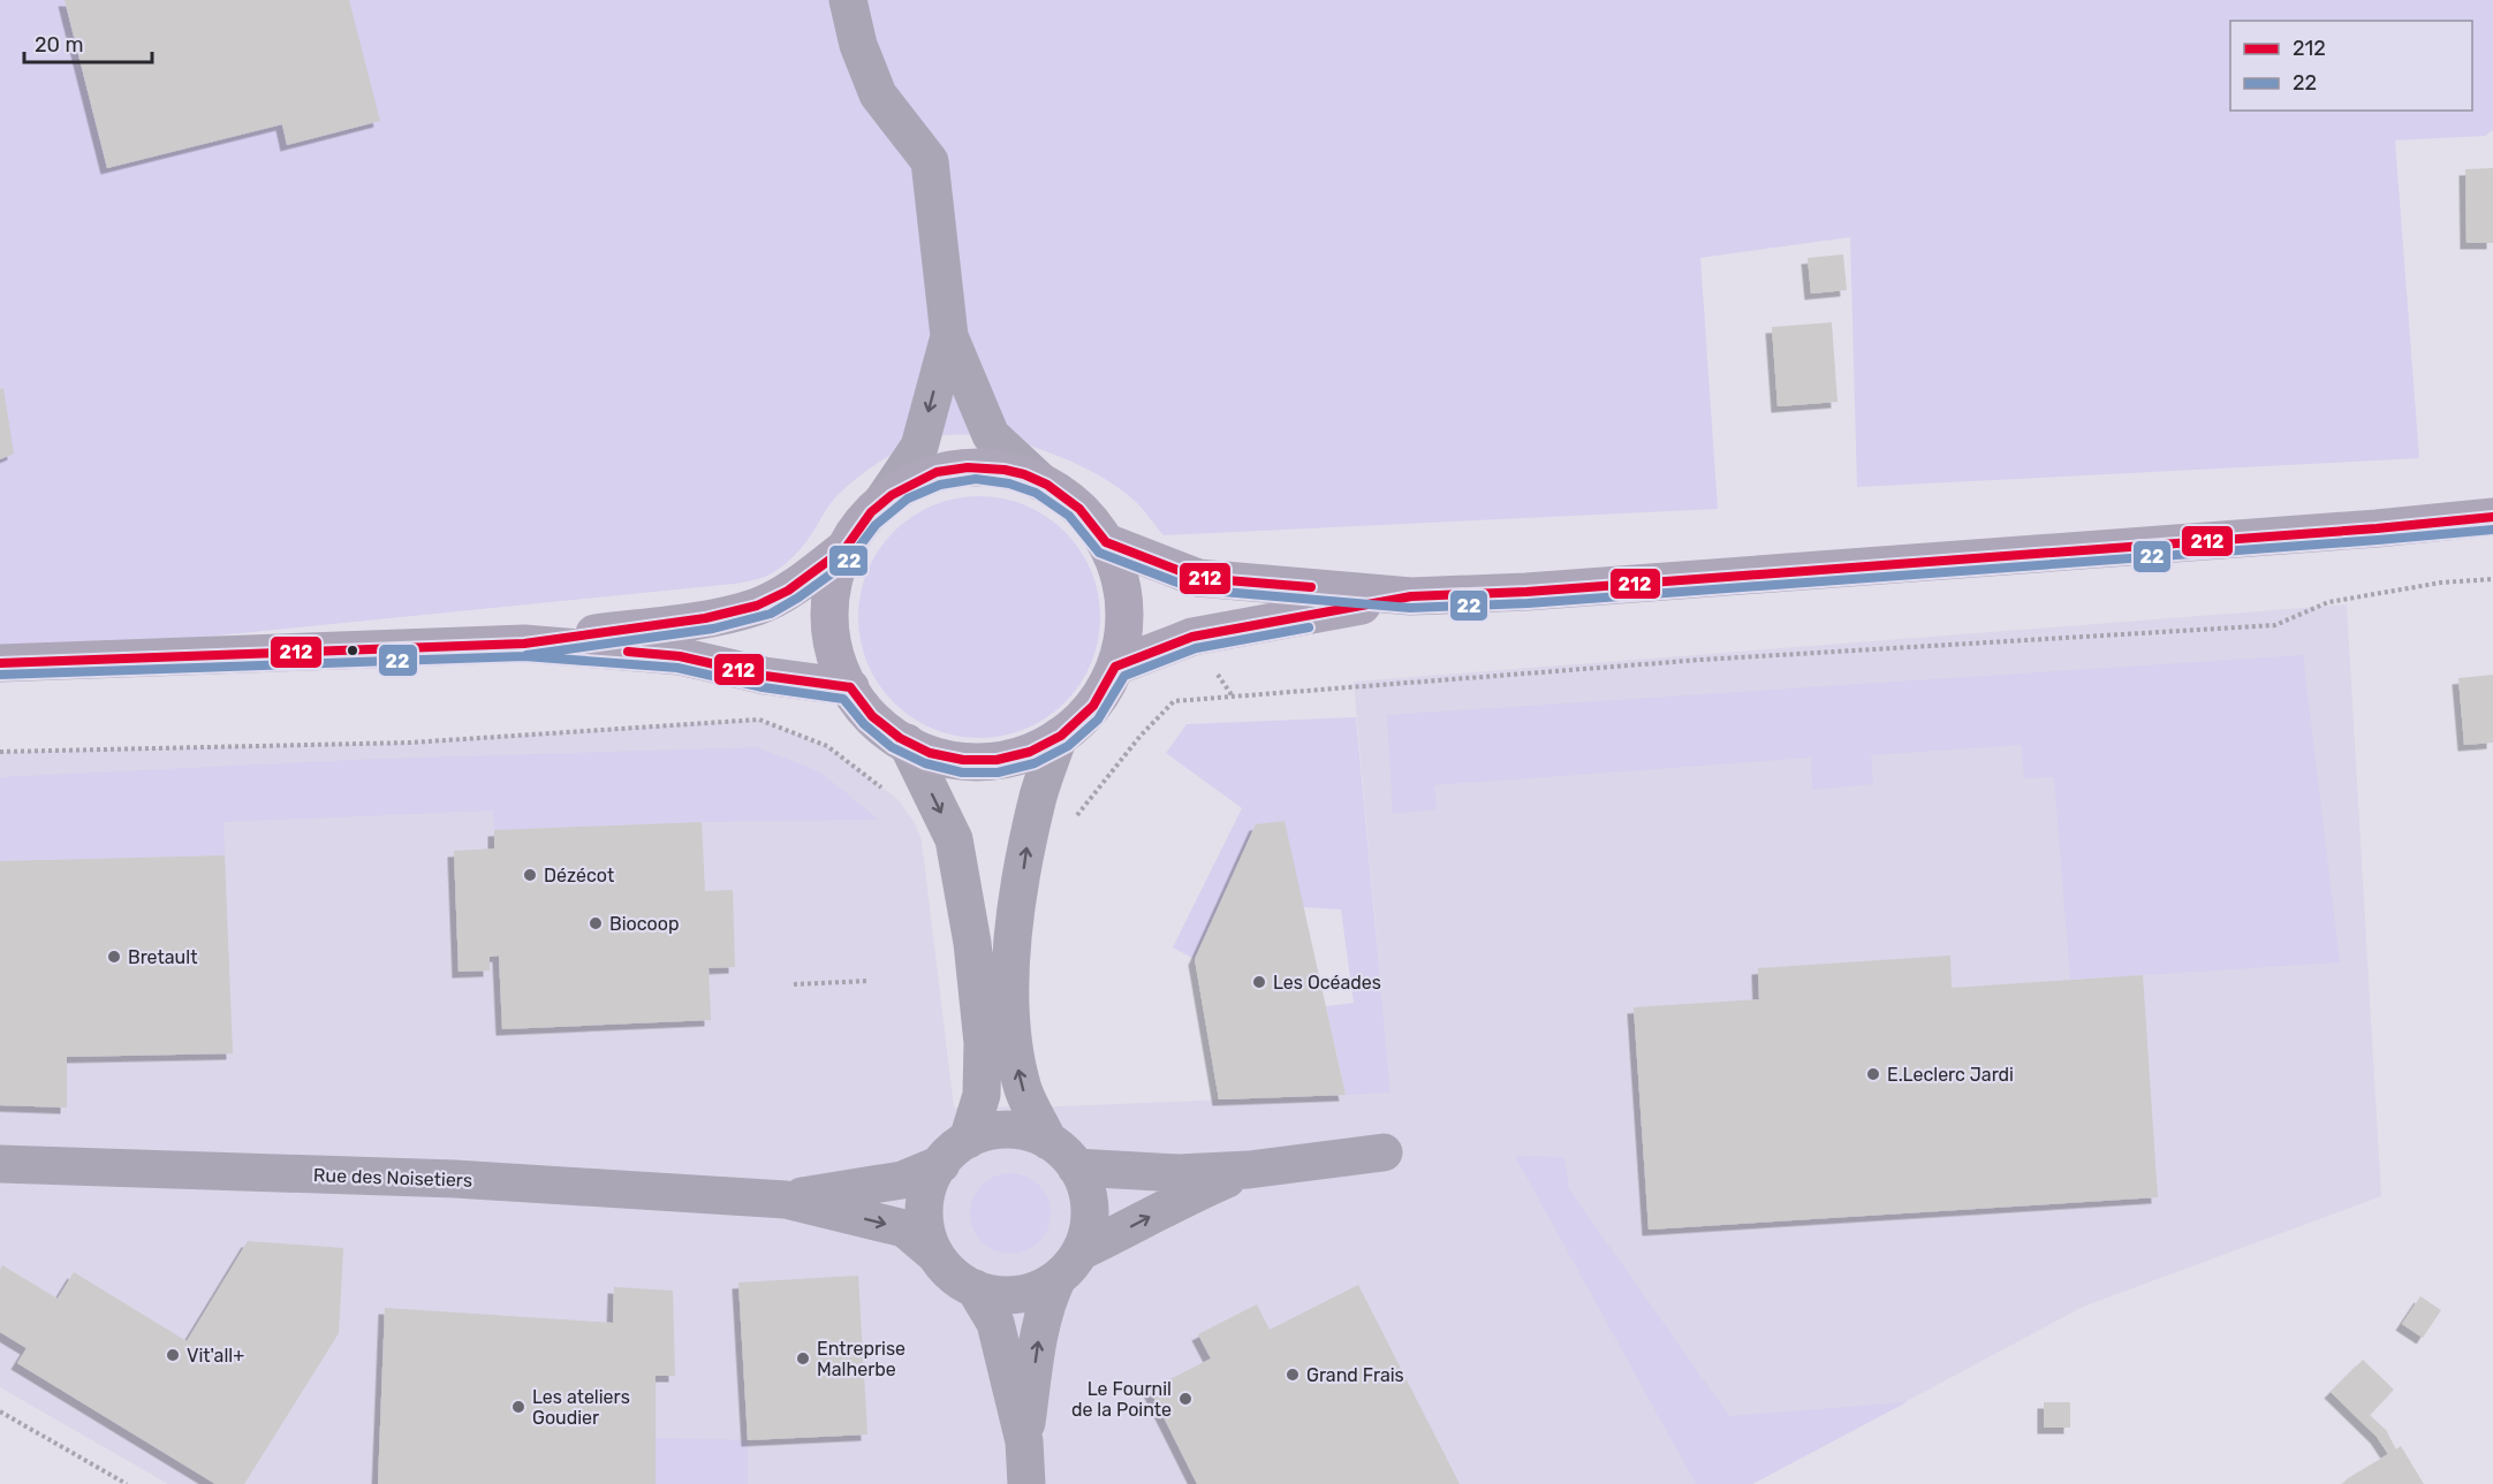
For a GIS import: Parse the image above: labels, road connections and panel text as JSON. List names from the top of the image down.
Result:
{
  "streets": {
    "street": ["Rue des Noisetiers"]
  },
  "places": [
    "Dézécot",
    "Biocoop",
    "Bretault",
    "Les Océades",
    "E.Leclerc Jardi",
    "Vit'all+",
    "Entreprise Malherbe",
    "Grand Frais",
    "Le Fournil de la Pointe",
    "Les ateliers Goudier"
  ],
  "lines": ["transit line 212", "transit line 22"],
  "legend": ["212", "22"],
  "scale_bar": "20 m"
}
